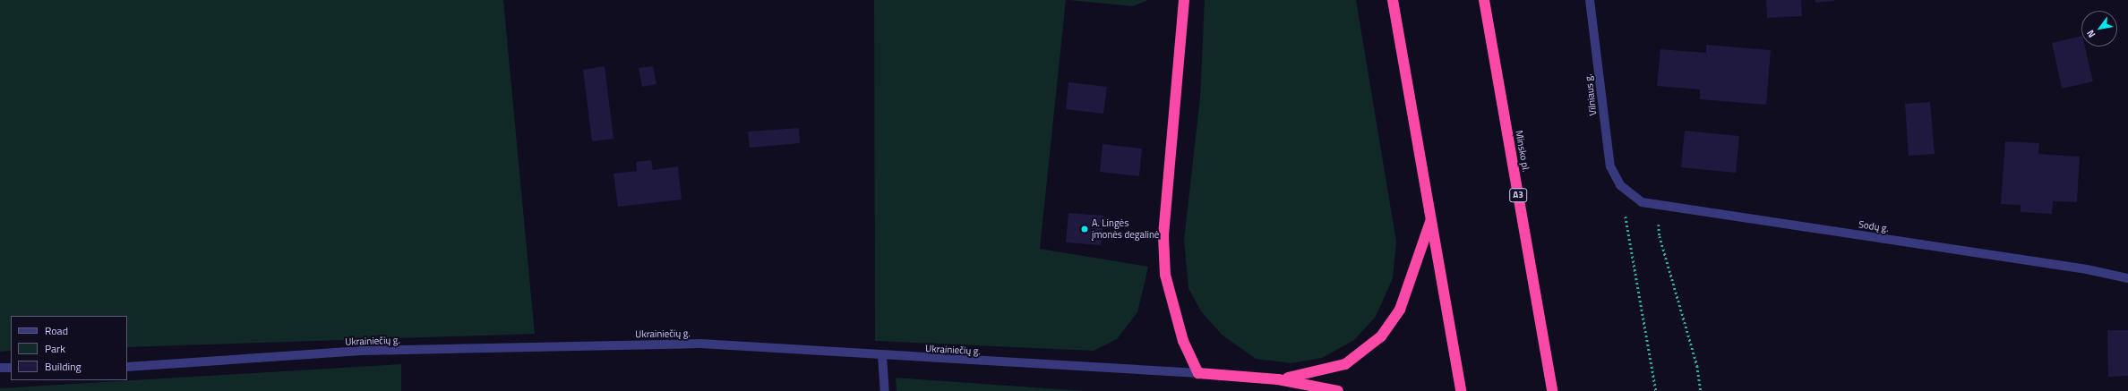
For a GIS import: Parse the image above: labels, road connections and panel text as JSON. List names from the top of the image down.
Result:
{
  "streets": {
    "highway": ["Minsko pl.", "A3"],
    "street": ["Vilniaus g.", "Sodų g.", "Ukrainiečių g."]
  },
  "crossings": [
    ["Vilniaus g.", "Sodų g."]
  ],
  "places": ["A. Lingės įmonės degalinė"],
  "legend": ["Road", "Park", "Building"],
  "north": "bottom left"
}
